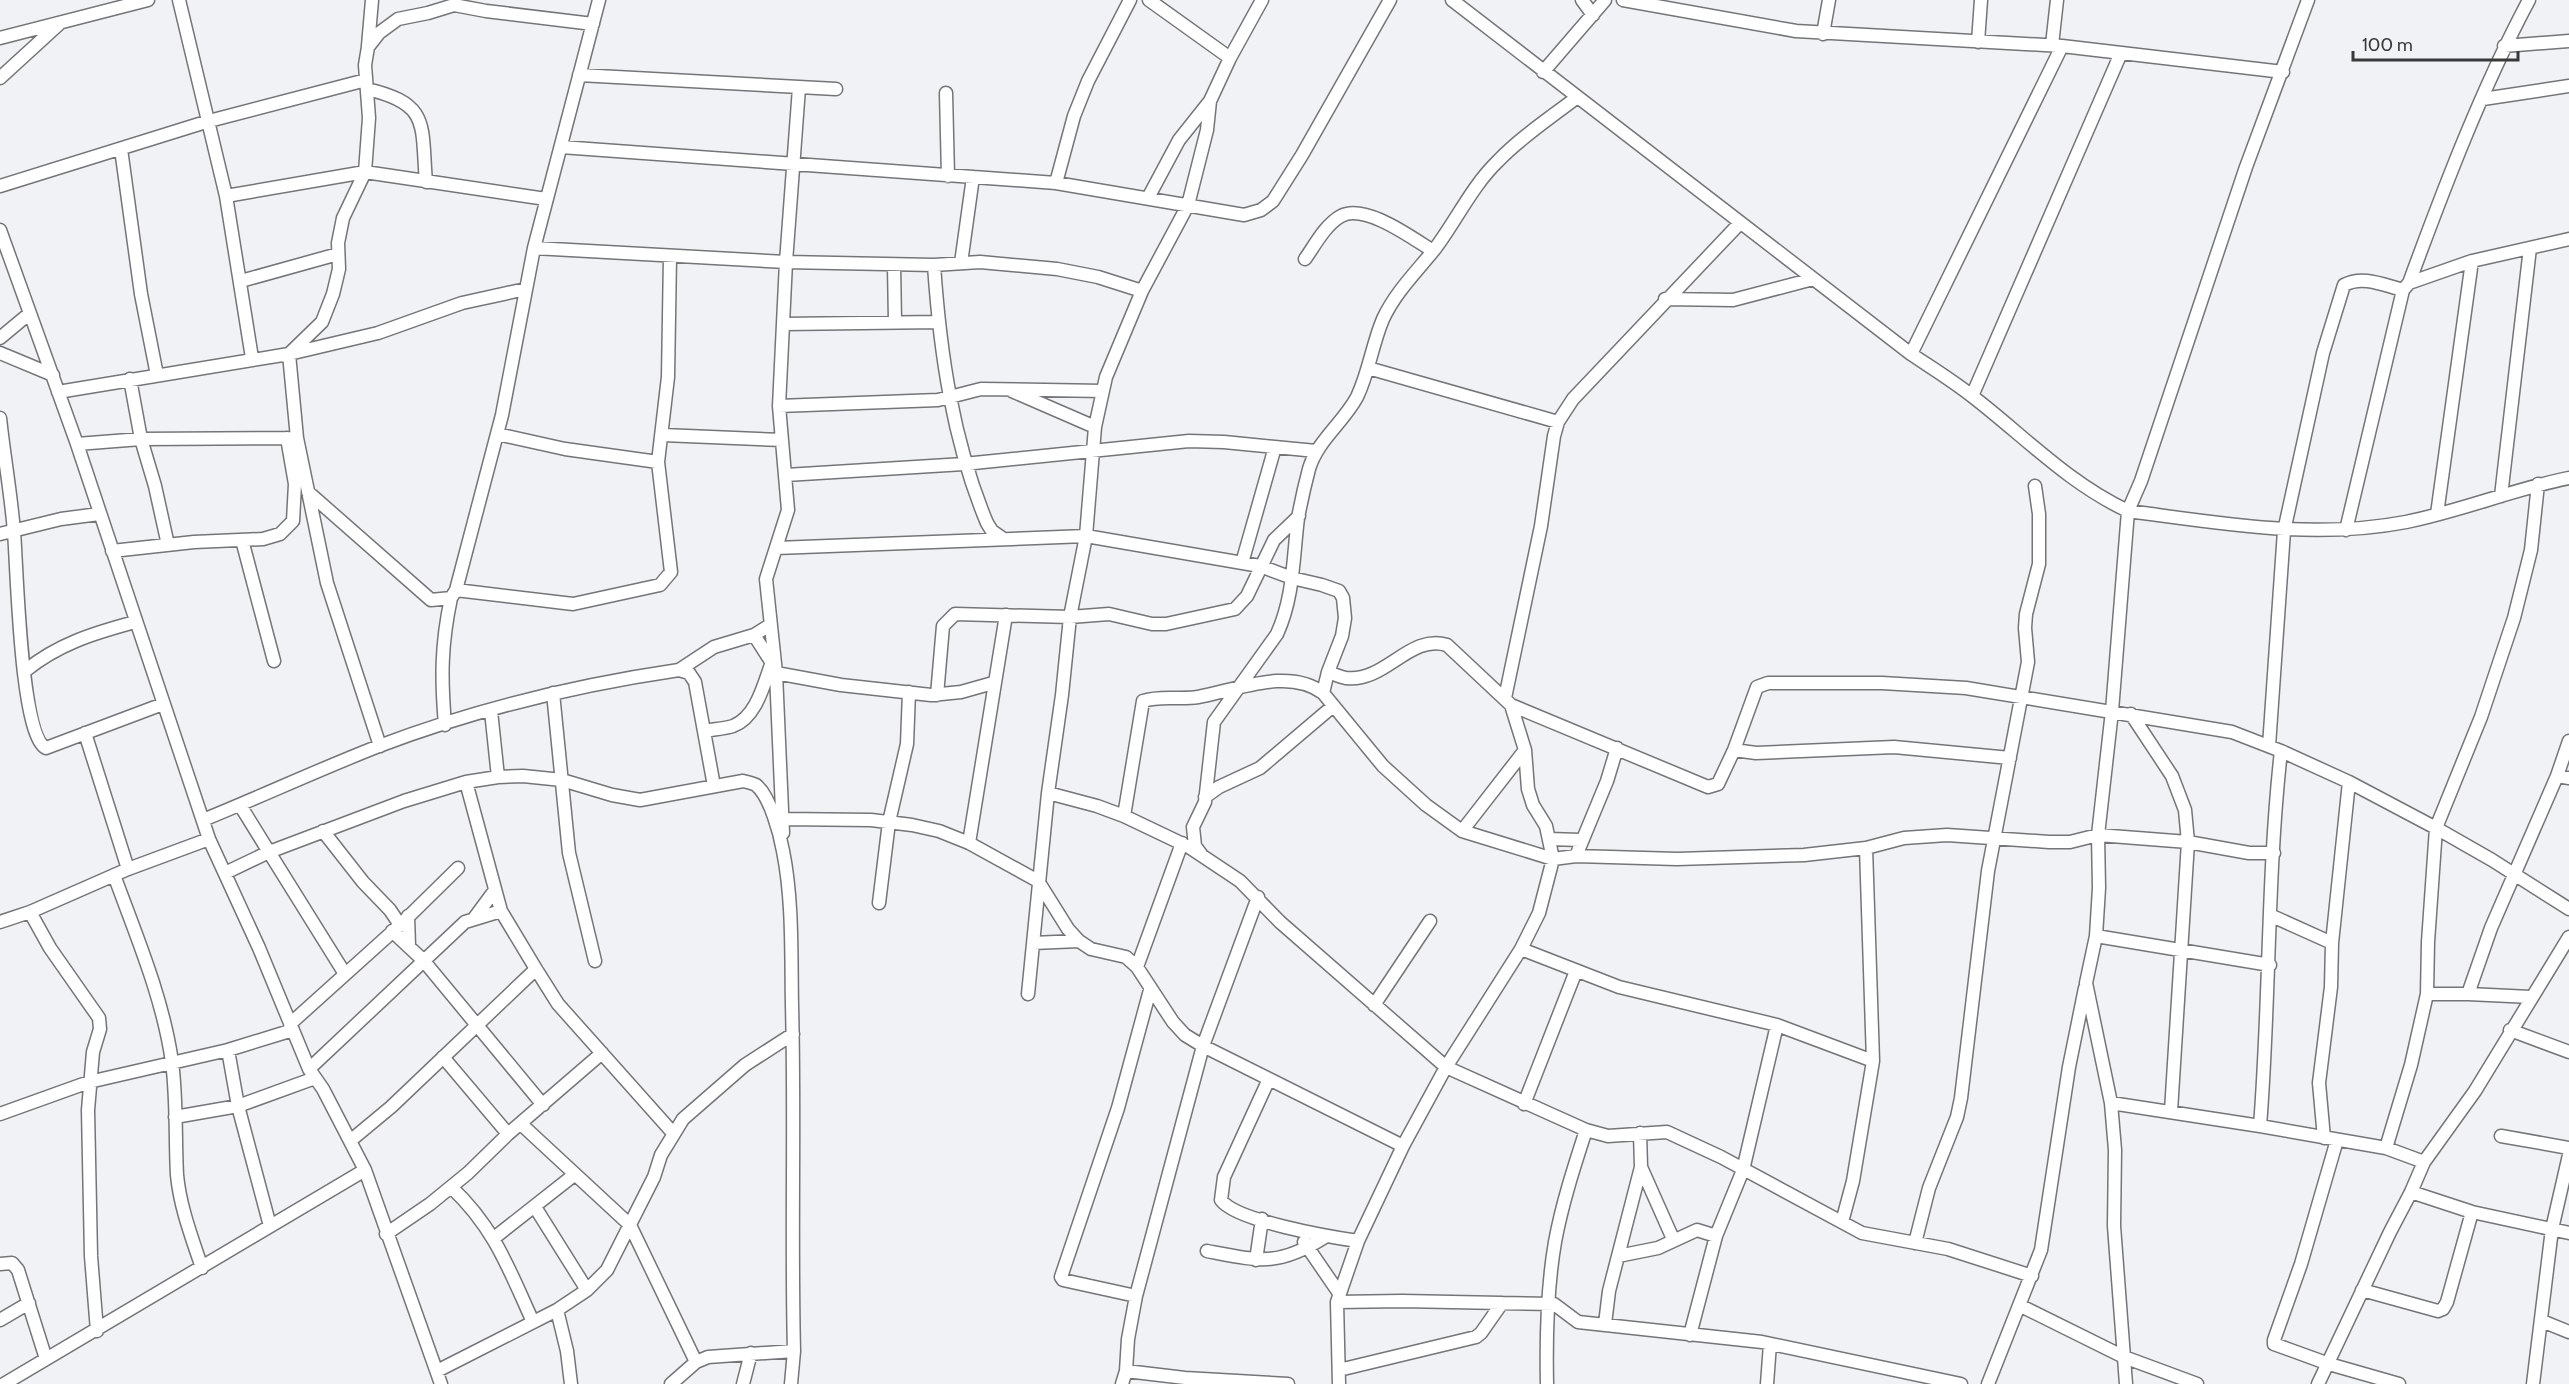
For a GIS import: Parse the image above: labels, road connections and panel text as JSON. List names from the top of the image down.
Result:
{
  "scale_bar": "100 m"
}
